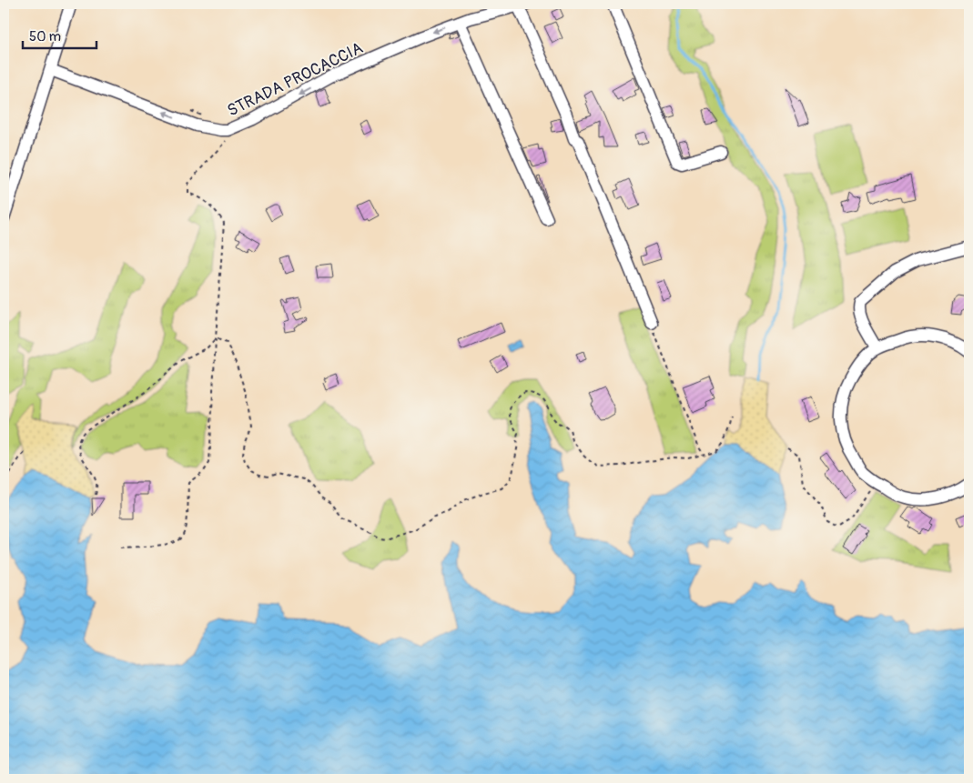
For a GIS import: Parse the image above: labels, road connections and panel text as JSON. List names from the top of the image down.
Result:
{
  "streets": {
    "street": ["STRADA PROCACCIA"]
  },
  "one_way": ["STRADA PROCACCIA"],
  "scale_bar": "50 m"
}
